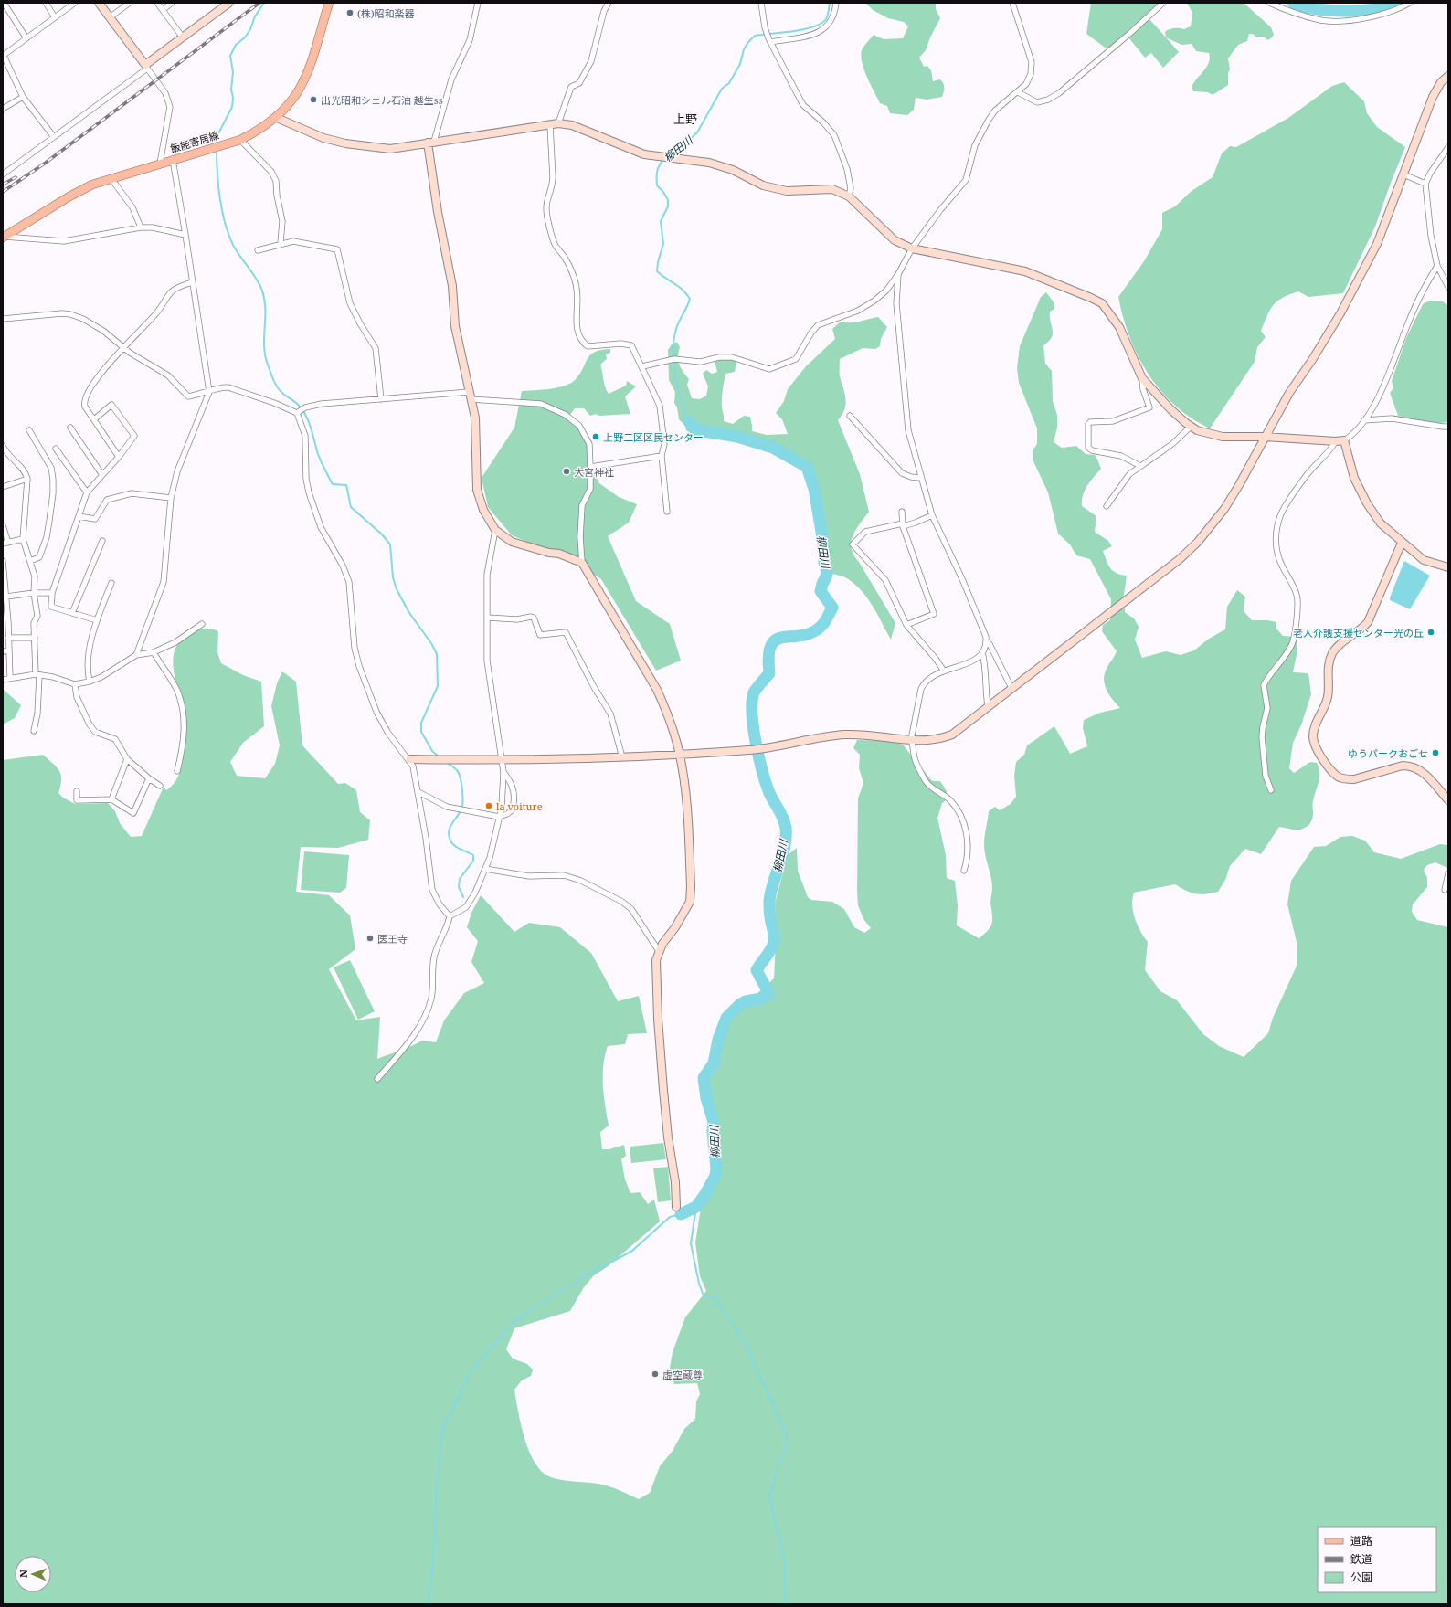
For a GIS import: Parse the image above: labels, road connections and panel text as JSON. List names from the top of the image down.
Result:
{
  "streets": {
    "main road": ["飯能寄居線"]
  },
  "districts": ["上野"],
  "water": ["柳田川"],
  "places": [
    "(株)昭和楽器",
    "出光昭和シェル石油 越生ss",
    "上野二区区民センター",
    "大宮神社",
    "老人介護支援センター光の丘",
    "ゆうパークおごせ",
    "la voiture",
    "医王寺",
    "虚空蔵尊"
  ],
  "legend": ["道路", "鉄道", "公園"],
  "north": "left"
}
